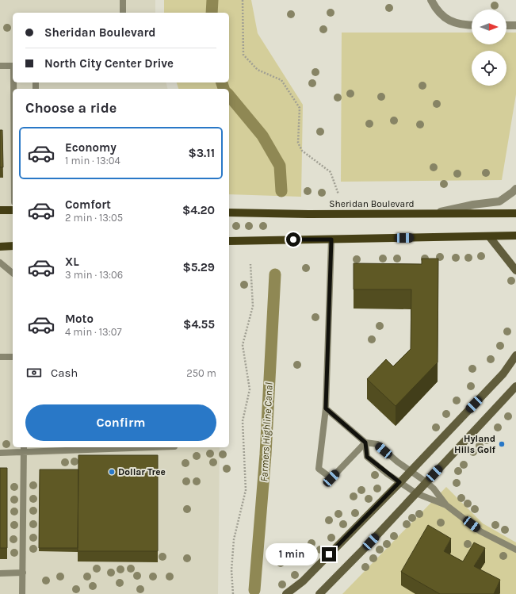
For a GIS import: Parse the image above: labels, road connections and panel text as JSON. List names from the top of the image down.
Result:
{
  "streets": {
    "main road": ["Sheridan Boulevard"]
  },
  "water": ["Farmers Highline Canal"],
  "places": ["Hyland Hills Golf", "Dollar Tree"],
  "north": "right",
  "page": {
    "banner": ["Sheridan Boulevard", "North City Center Drive"],
    "heading": "Choose a ride",
    "list": [
      {
        "name": "Economy",
        "note": "1 min · 13:04",
        "value": "$3.11"
      },
      {
        "name": "Comfort",
        "note": "2 min · 13:05",
        "value": "$4.20"
      },
      {
        "name": "XL",
        "note": "3 min · 13:06",
        "value": "$5.29"
      },
      {
        "name": "Moto",
        "note": "4 min · 13:07",
        "value": "$4.55"
      }
    ],
    "pay": ["Cash", "250 m"],
    "buttons": "Confirm",
    "bubble": "1 min"
  }
}
